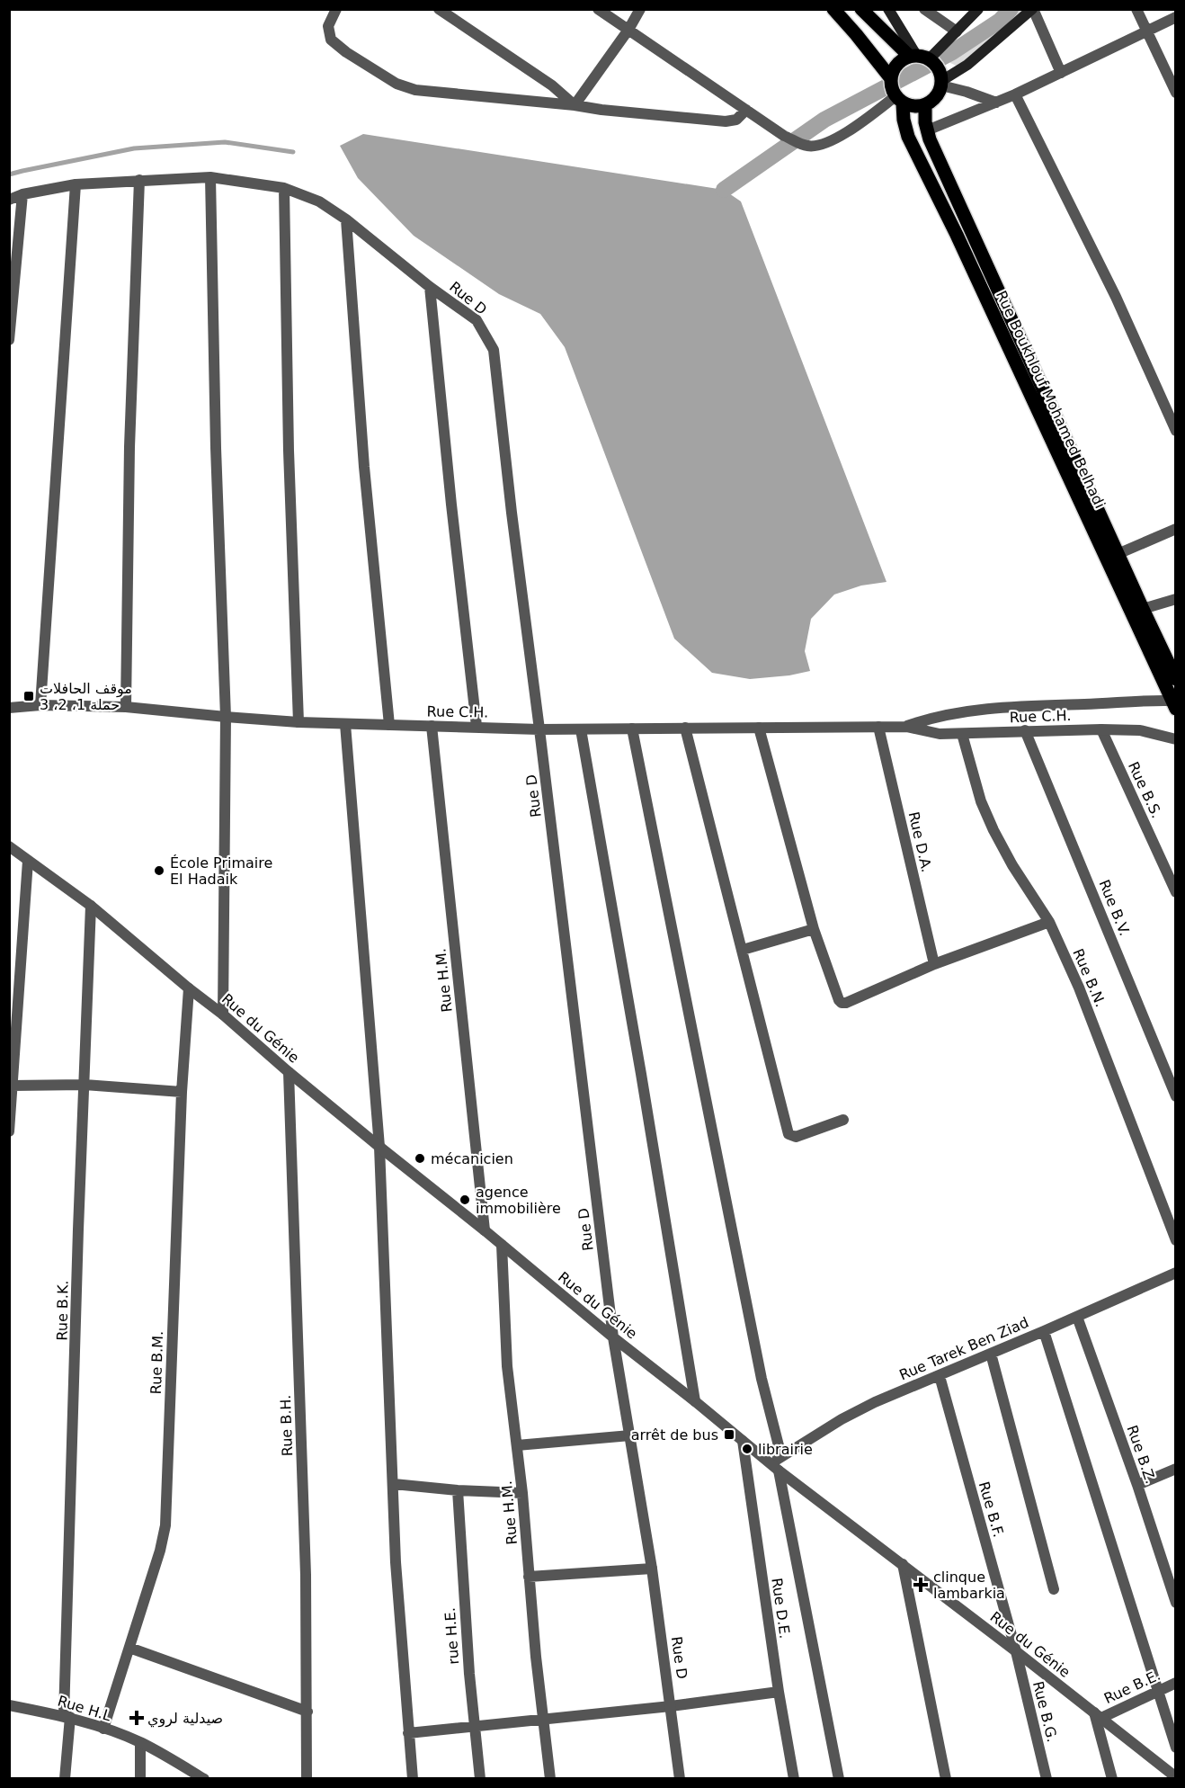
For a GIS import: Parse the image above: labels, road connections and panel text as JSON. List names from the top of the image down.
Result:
{
  "streets": {
    "main road": ["Rue Boukhlouf Mohamed Belhadi"],
    "street": [
      "Rue D",
      "Rue C.H.",
      "Rue B.S.",
      "Rue D.A.",
      "Rue B.V.",
      "Rue B.N.",
      "Rue H.M.",
      "Rue du Génie",
      "Rue B.K.",
      "Rue Tarek Ben Ziad",
      "Rue B.M.",
      "Rue B.H.",
      "Rue B.Z.",
      "Rue B.F.",
      "Rue D.E.",
      "rue H.E.",
      "Rue B.E.",
      "Rue H.L",
      "Rue B.G."
    ]
  },
  "crossings": [
    ["Rue D", "Rue C.H."],
    ["Rue D", "Rue du Génie"],
    ["Rue Boukhlouf Mohamed Belhadi", "Rue C.H."],
    ["Rue C.H.", "Rue B.S."],
    ["Rue C.H.", "Rue D.A."],
    ["Rue C.H.", "Rue B.V."],
    ["Rue C.H.", "Rue B.N."],
    ["Rue C.H.", "Rue H.M."],
    ["Rue H.M.", "Rue du Génie"],
    ["Rue du Génie", "Rue B.K."],
    ["Rue du Génie", "Rue Tarek Ben Ziad"],
    ["Rue du Génie", "Rue B.M."],
    ["Rue du Génie", "Rue B.H."],
    ["Rue du Génie", "Rue B.F."],
    ["Rue du Génie", "Rue D.E."],
    ["Rue du Génie", "Rue B.E."],
    ["Rue du Génie", "Rue B.G."],
    ["Rue B.K.", "Rue H.L"],
    ["Rue Tarek Ben Ziad", "Rue B.Z."],
    ["Rue Tarek Ben Ziad", "Rue B.F."],
    ["Rue B.M.", "Rue H.L"],
    ["Rue B.F.", "Rue B.G."]
  ],
  "places": {
    "transit": ["موقف الحافلات حملة 1، 2، 3", "arrêt de bus"],
    "other": [
      "École Primaire El Hadaik",
      "mécanicien",
      "agence immobilière",
      "librairie"
    ],
    "health": ["clinque lambarkia", "صيدلية لروي"]
  }
}
